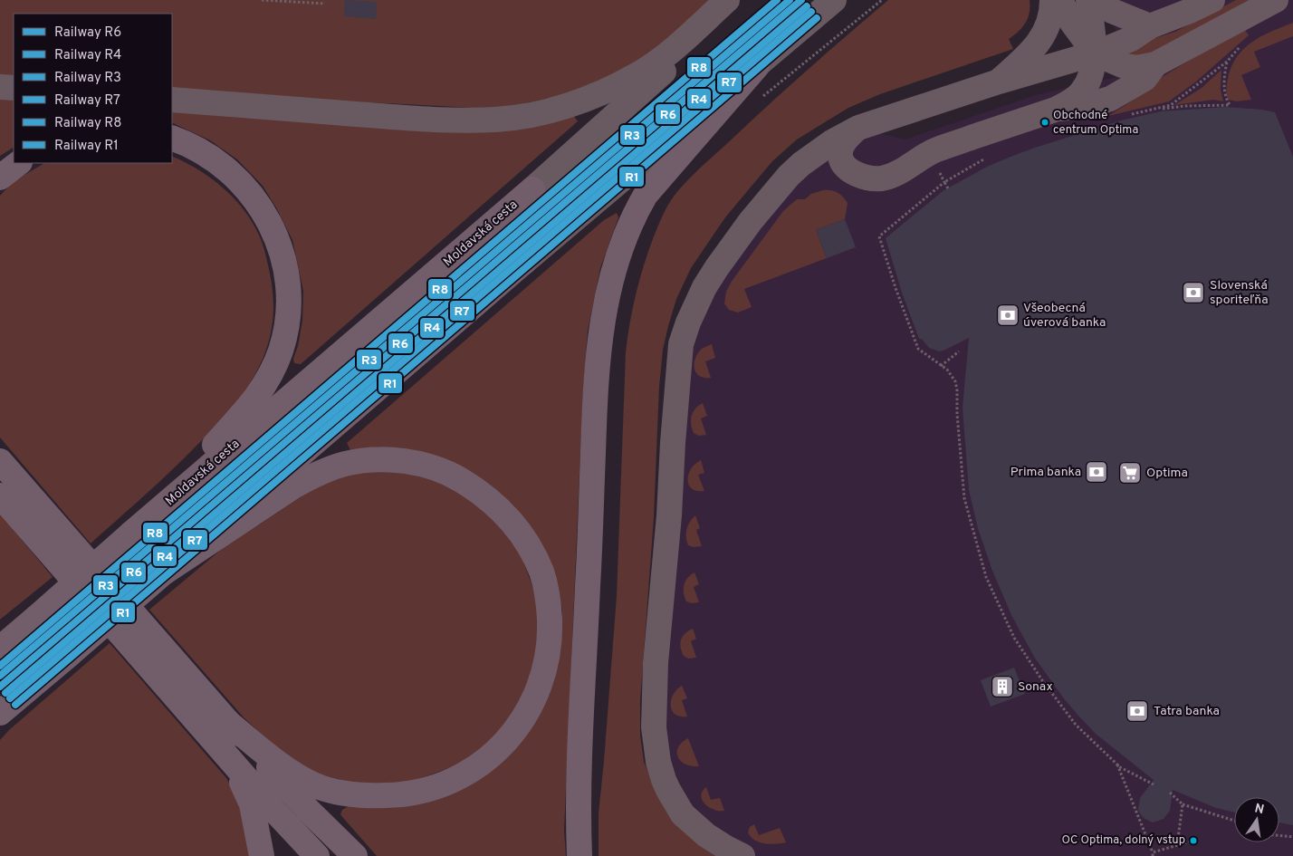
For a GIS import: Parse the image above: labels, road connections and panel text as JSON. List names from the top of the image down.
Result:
{
  "streets": {
    "highway": ["Moldavská cesta"]
  },
  "places": {
    "other": ["Obchodné centrum Optima", "OC Optima, dolný vstup"],
    "bank": [
      "Slovenská sporiteľňa",
      "Všeobecná úverová banka",
      "Prima banka",
      "Tatra banka"
    ],
    "supermarket": ["Optima"],
    "building": ["Sonax"]
  },
  "lines": [
    "rail line R6",
    "rail line R3",
    "rail line R8",
    "rail line R4",
    "rail line R7",
    "rail line R1"
  ],
  "legend": [
    "Railway R6",
    "Railway R4",
    "Railway R3",
    "Railway R7",
    "Railway R8",
    "Railway R1"
  ],
  "north": "top"
}
